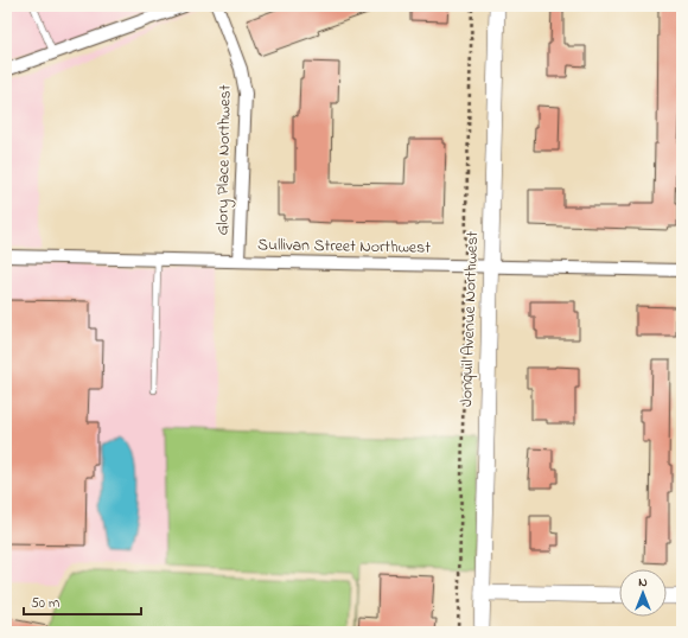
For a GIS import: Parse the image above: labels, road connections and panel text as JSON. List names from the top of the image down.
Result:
{
  "streets": {
    "street": ["Glory Place Northwest", "Sullivan Street Northwest", "Jonquil Avenue Northwest"]
  },
  "crossings": [
    ["Glory Place Northwest", "Sullivan Street Northwest"],
    ["Sullivan Street Northwest", "Jonquil Avenue Northwest"]
  ],
  "scale_bar": "50 m",
  "north": "top"
}
